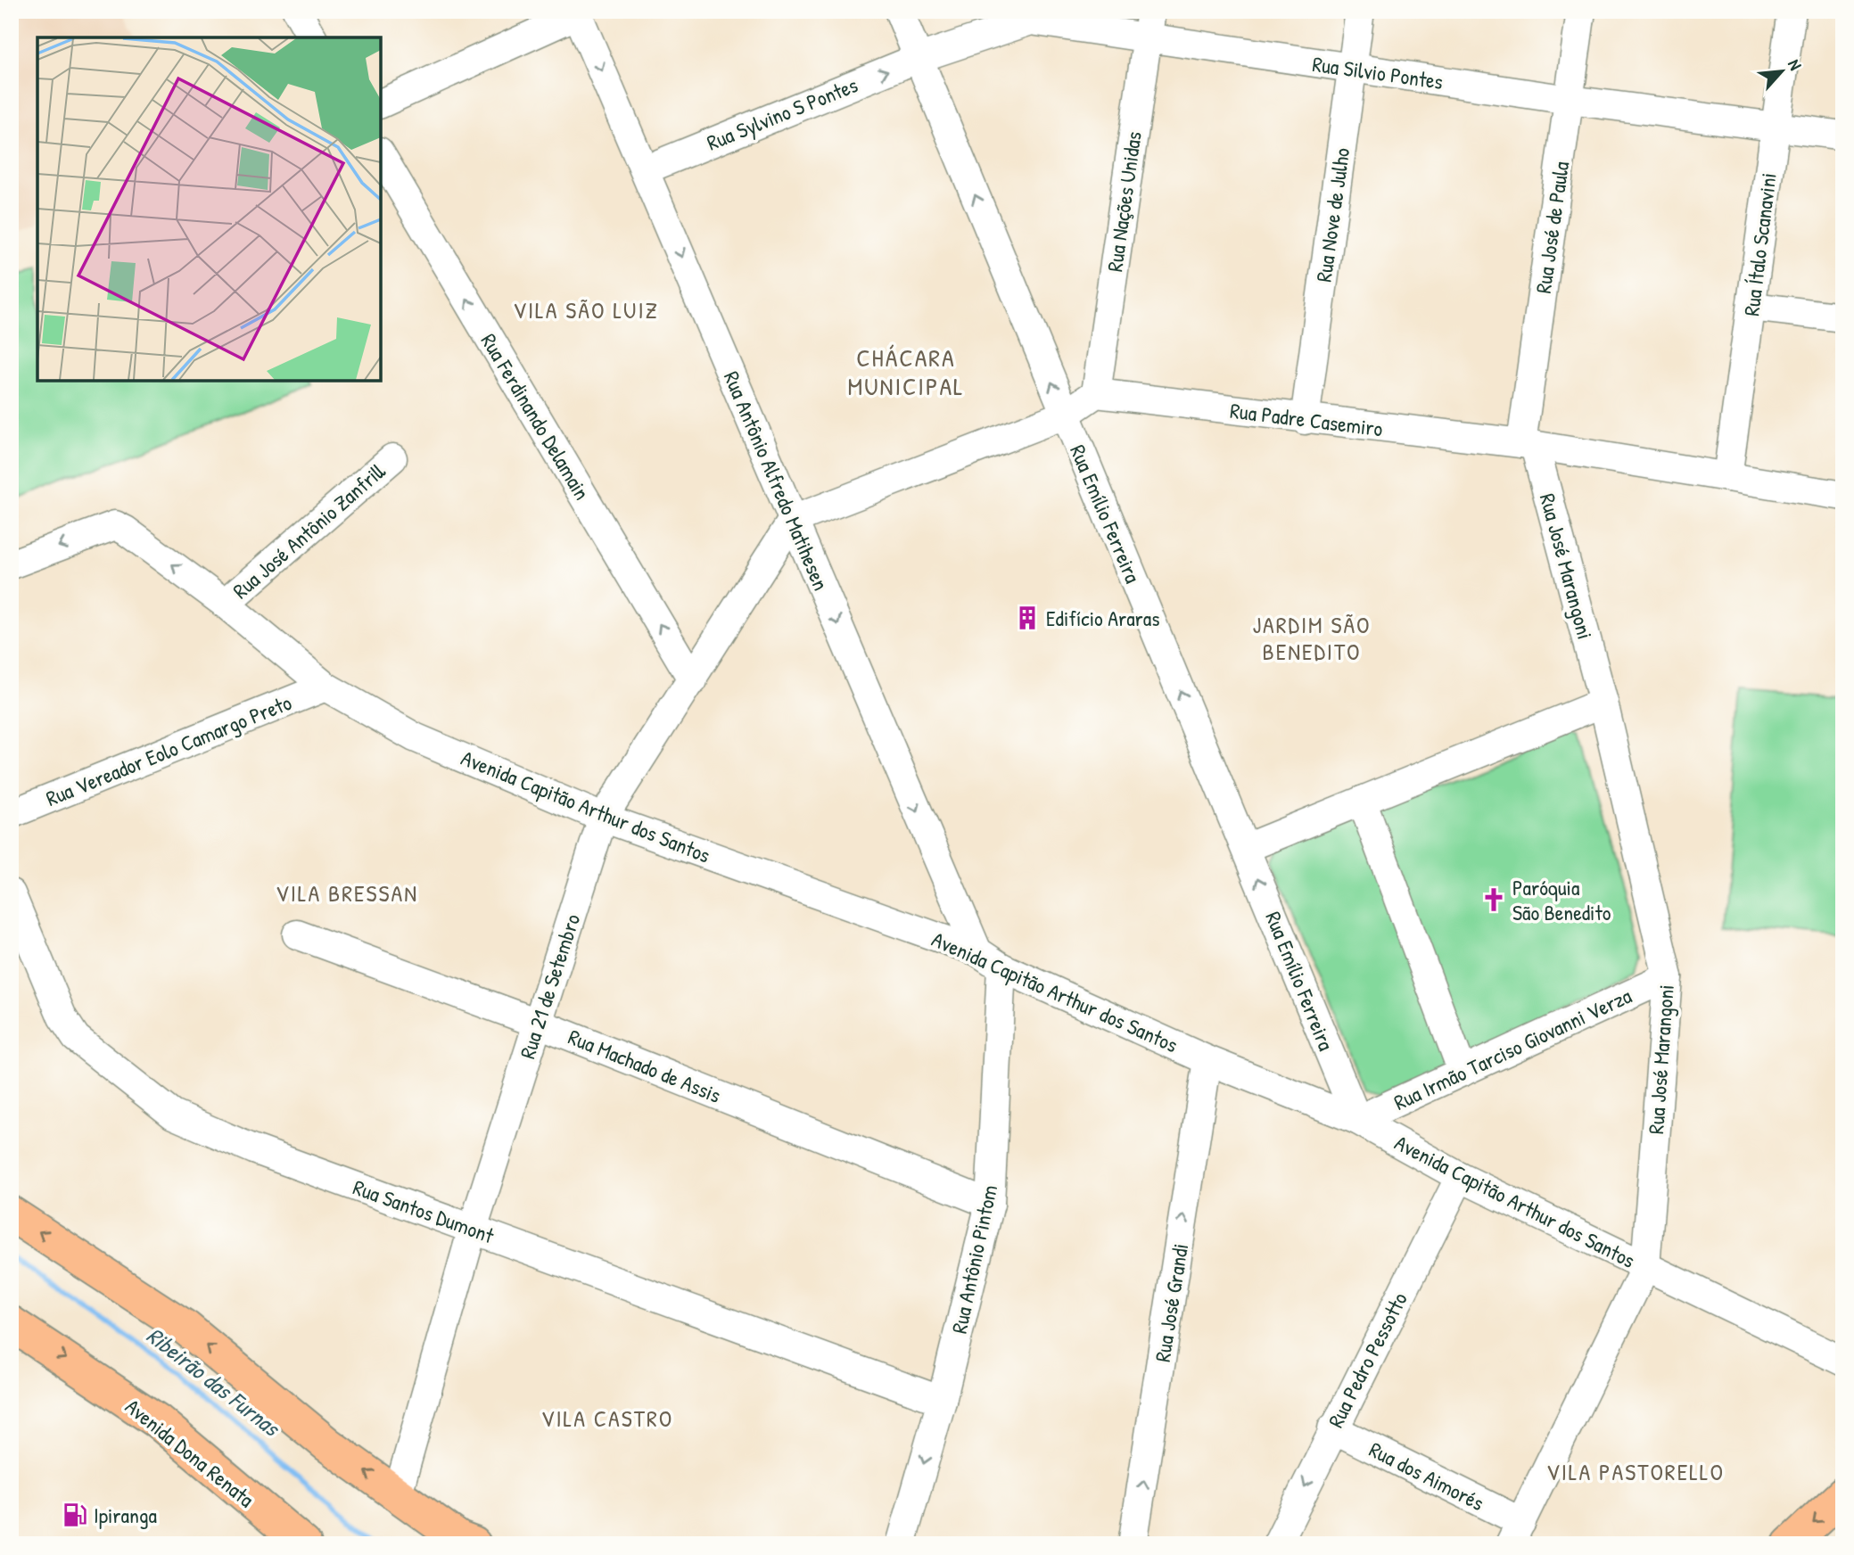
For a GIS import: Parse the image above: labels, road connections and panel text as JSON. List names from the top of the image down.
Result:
{
  "streets": {
    "main road": ["Avenida Dona Renata"],
    "street": [
      "Rua Silvio Pontes",
      "Rua Sylvino S Pontes",
      "Rua Nações Unidas",
      "Rua Nove de Julho",
      "Rua José de Paula",
      "Rua Ítalo Scanavini",
      "Rua Ferdinando Delamain",
      "Rua Padre Casemiro",
      "Rua Antônio Alfredo Matihesen",
      "Rua Emílio Ferreira",
      "Rua José Antônio Zanfrill",
      "Rua José Marangoni",
      "Rua Vereador Eolo Camargo Preto",
      "Avenida Capitão Arthur dos Santos",
      "Rua 21 de Setembro",
      "Rua Irmão Tarciso Giovanni Verza",
      "Rua Machado de Assis",
      "Rua Santos Dumont",
      "Rua Antônio Pintom",
      "Rua José Grandi",
      "Rua Pedro Pessotto",
      "Rua dos Aimorés"
    ]
  },
  "crossings": [
    ["Rua Silvio Pontes", "Rua Sylvino S Pontes"],
    ["Rua Silvio Pontes", "Rua Nações Unidas"],
    ["Rua Silvio Pontes", "Rua Nove de Julho"],
    ["Rua Silvio Pontes", "Rua José de Paula"],
    ["Rua Silvio Pontes", "Rua Ítalo Scanavini"],
    ["Rua Silvio Pontes", "Rua Emílio Ferreira"],
    ["Rua Sylvino S Pontes", "Rua Antônio Alfredo Matihesen"],
    ["Rua Sylvino S Pontes", "Rua Emílio Ferreira"],
    ["Rua Nações Unidas", "Rua Padre Casemiro"],
    ["Rua Nove de Julho", "Rua Padre Casemiro"],
    ["Rua José de Paula", "Rua Padre Casemiro"],
    ["Rua José de Paula", "Rua José Marangoni"],
    ["Rua Ítalo Scanavini", "Rua Padre Casemiro"],
    ["Rua Ferdinando Delamain", "Rua 21 de Setembro"],
    ["Rua Padre Casemiro", "Rua José Marangoni"],
    ["Rua Antônio Alfredo Matihesen", "Avenida Capitão Arthur dos Santos"],
    ["Rua Antônio Alfredo Matihesen", "Rua 21 de Setembro"],
    ["Rua Emílio Ferreira", "Avenida Capitão Arthur dos Santos"],
    ["Rua Emílio Ferreira", "Rua Irmão Tarciso Giovanni Verza"],
    ["Rua José Antônio Zanfrill", "Avenida Capitão Arthur dos Santos"],
    ["Rua José Marangoni", "Avenida Capitão Arthur dos Santos"],
    ["Rua José Marangoni", "Rua Irmão Tarciso Giovanni Verza"],
    ["Rua José Marangoni", "Rua dos Aimorés"],
    ["Rua Vereador Eolo Camargo Preto", "Avenida Capitão Arthur dos Santos"],
    ["Avenida Capitão Arthur dos Santos", "Rua 21 de Setembro"],
    ["Avenida Capitão Arthur dos Santos", "Rua Irmão Tarciso Giovanni Verza"],
    ["Avenida Capitão Arthur dos Santos", "Rua Antônio Pintom"],
    ["Avenida Capitão Arthur dos Santos", "Rua José Grandi"],
    ["Avenida Capitão Arthur dos Santos", "Rua Pedro Pessotto"],
    ["Rua 21 de Setembro", "Rua Machado de Assis"],
    ["Rua 21 de Setembro", "Rua Santos Dumont"],
    ["Rua Machado de Assis", "Rua Antônio Pintom"],
    ["Rua Santos Dumont", "Rua Antônio Pintom"],
    ["Rua Pedro Pessotto", "Rua dos Aimorés"]
  ],
  "one_way": [
    "Rua Sylvino S Pontes",
    "Rua Ferdinando Delamain",
    "Rua Antônio Alfredo Matihesen",
    "Rua Emílio Ferreira",
    "Rua José Grandi"
  ],
  "districts": [
    "VILA SÃO LUIZ",
    "CHÁCARA MUNICIPAL",
    "JARDIM SÃO BENEDITO",
    "VILA BRESSAN",
    "VILA CASTRO",
    "VILA PASTORELLO"
  ],
  "water": ["Ribeirão das Furnas"],
  "places": {
    "building": ["Edifício Araras"],
    "church": ["Paróquia São Benedito"],
    "fuel station": ["Ipiranga"]
  },
  "north": "top right"
}
